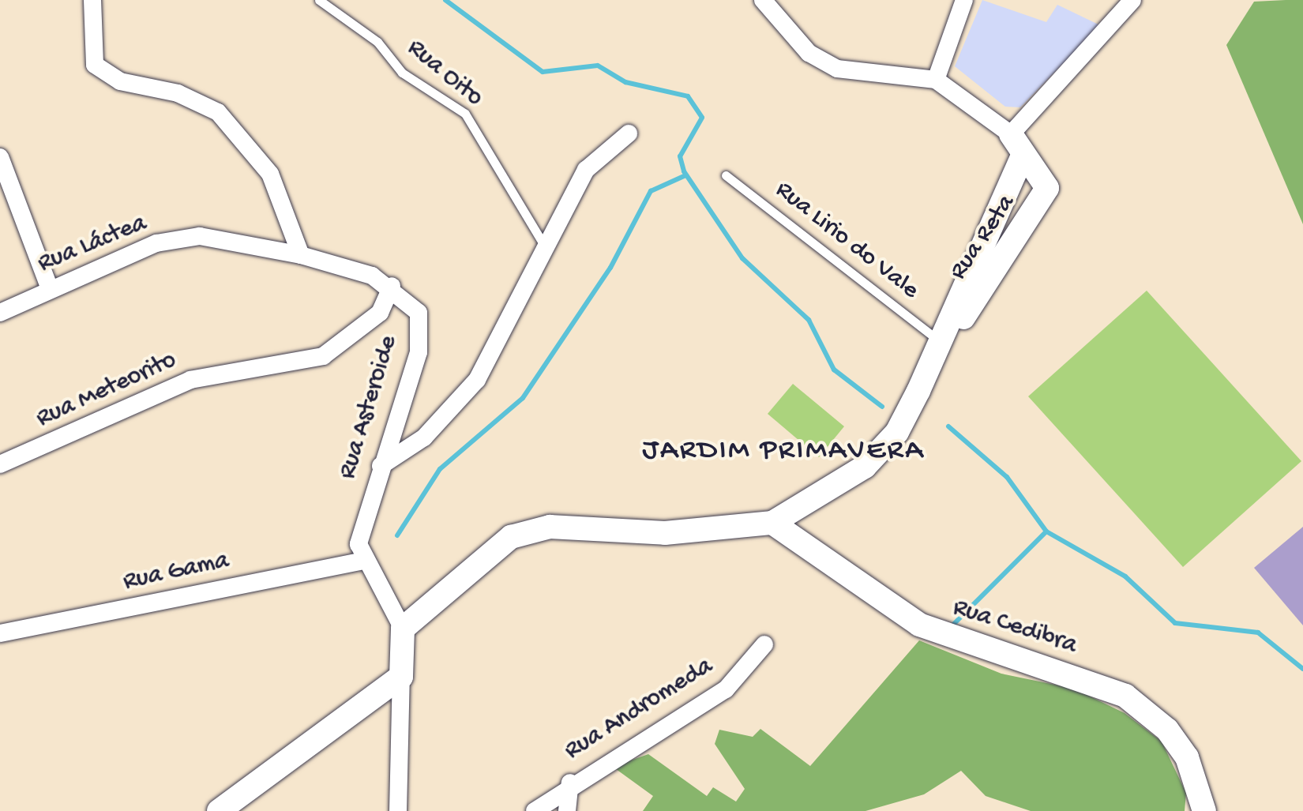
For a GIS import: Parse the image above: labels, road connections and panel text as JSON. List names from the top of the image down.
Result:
{
  "streets": {
    "street": [
      "Rua Reta",
      "Rua Láctea",
      "Rua Meteorito",
      "Rua Asteroide",
      "Rua Gama",
      "Rua Cedibra",
      "Rua Andromeda"
    ],
    "lane": ["Rua Oito", "Rua Lirio do Vale"]
  },
  "crossings": [
    ["Rua Reta", "Rua Lirio do Vale"],
    ["Rua Reta", "Rua Cedibra"],
    ["Rua Meteorito", "Rua Asteroide"],
    ["Rua Asteroide", "Rua Gama"]
  ],
  "districts": ["JARDIM PRIMAVERA"]
}
